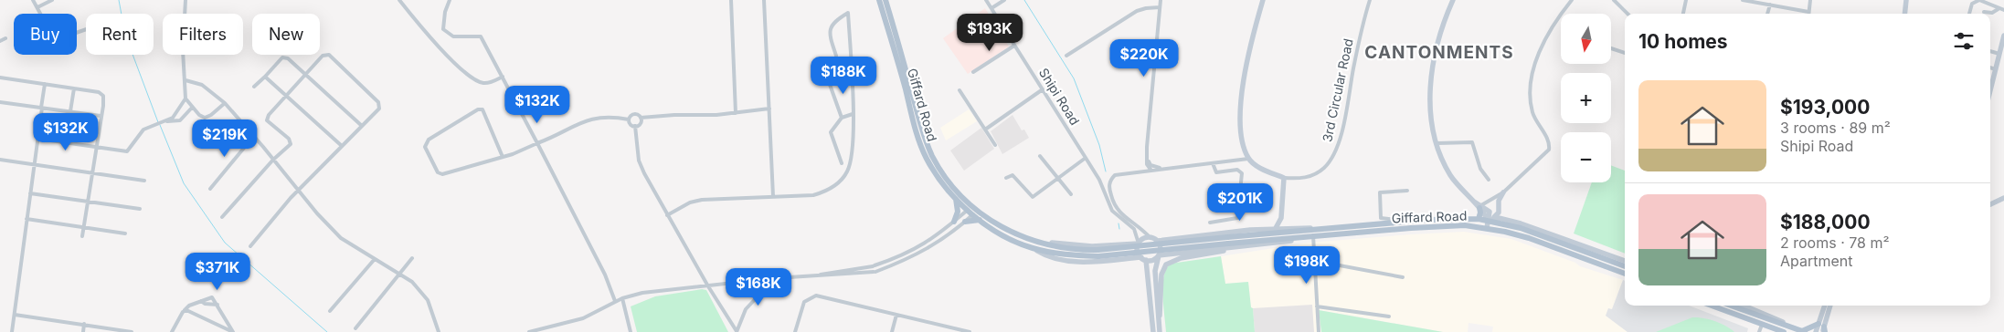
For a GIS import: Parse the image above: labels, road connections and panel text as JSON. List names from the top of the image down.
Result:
{
  "streets": {
    "main road": ["Giffard Road"],
    "street": ["3rd Circular Road", "Shipi Road"]
  },
  "crossings": [
    ["Shipi Road", "Giffard Road"]
  ],
  "districts": ["CANTONMENTS"],
  "north": "bottom",
  "page": {
    "map_buttons": ["+", "−"],
    "price": [
      "$193K",
      "$220K",
      "$188K",
      "$132K",
      "$132K",
      "$219K",
      "$201K",
      "$198K",
      "$371K",
      "$168K"
    ],
    "chip": [
      "Buy",
      "Rent",
      "Filters",
      "New"
    ],
    "heading": "10 homes",
    "list": [
      {
        "name": "$193,000",
        "note": "3 rooms · 89 m² · Shipi Road"
      },
      {
        "name": "$188,000",
        "note": "2 rooms · 78 m² · Apartment"
      }
    ]
  }
}
